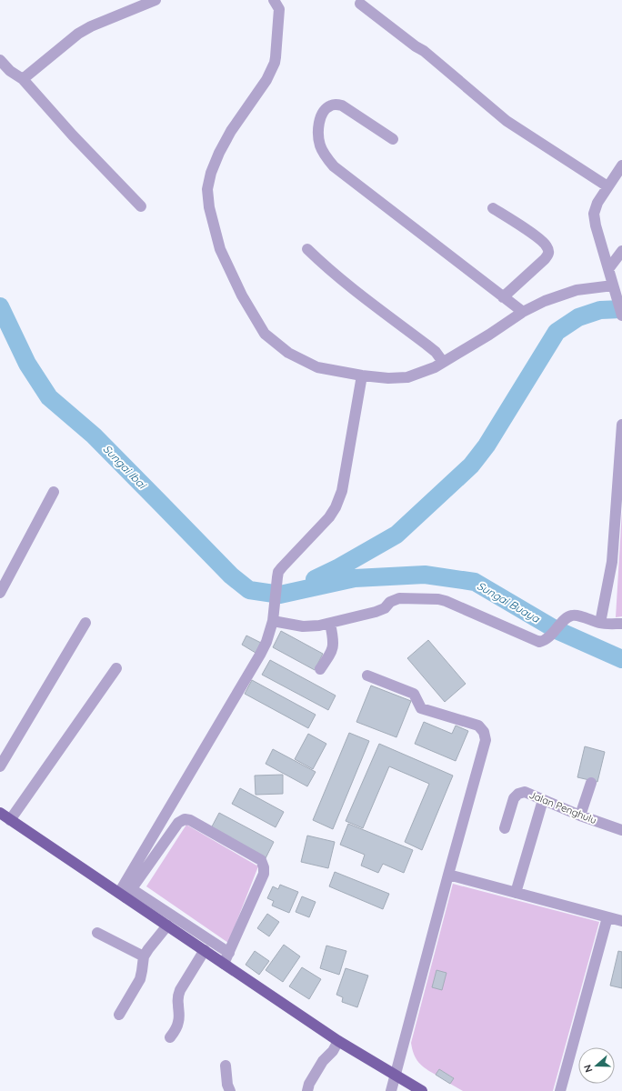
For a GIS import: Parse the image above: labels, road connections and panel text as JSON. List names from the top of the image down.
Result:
{
  "streets": {
    "street": ["Jalan Penghulu"]
  },
  "water": ["Sungai Ibai", "Sungai Buaya"],
  "north": "left"
}
